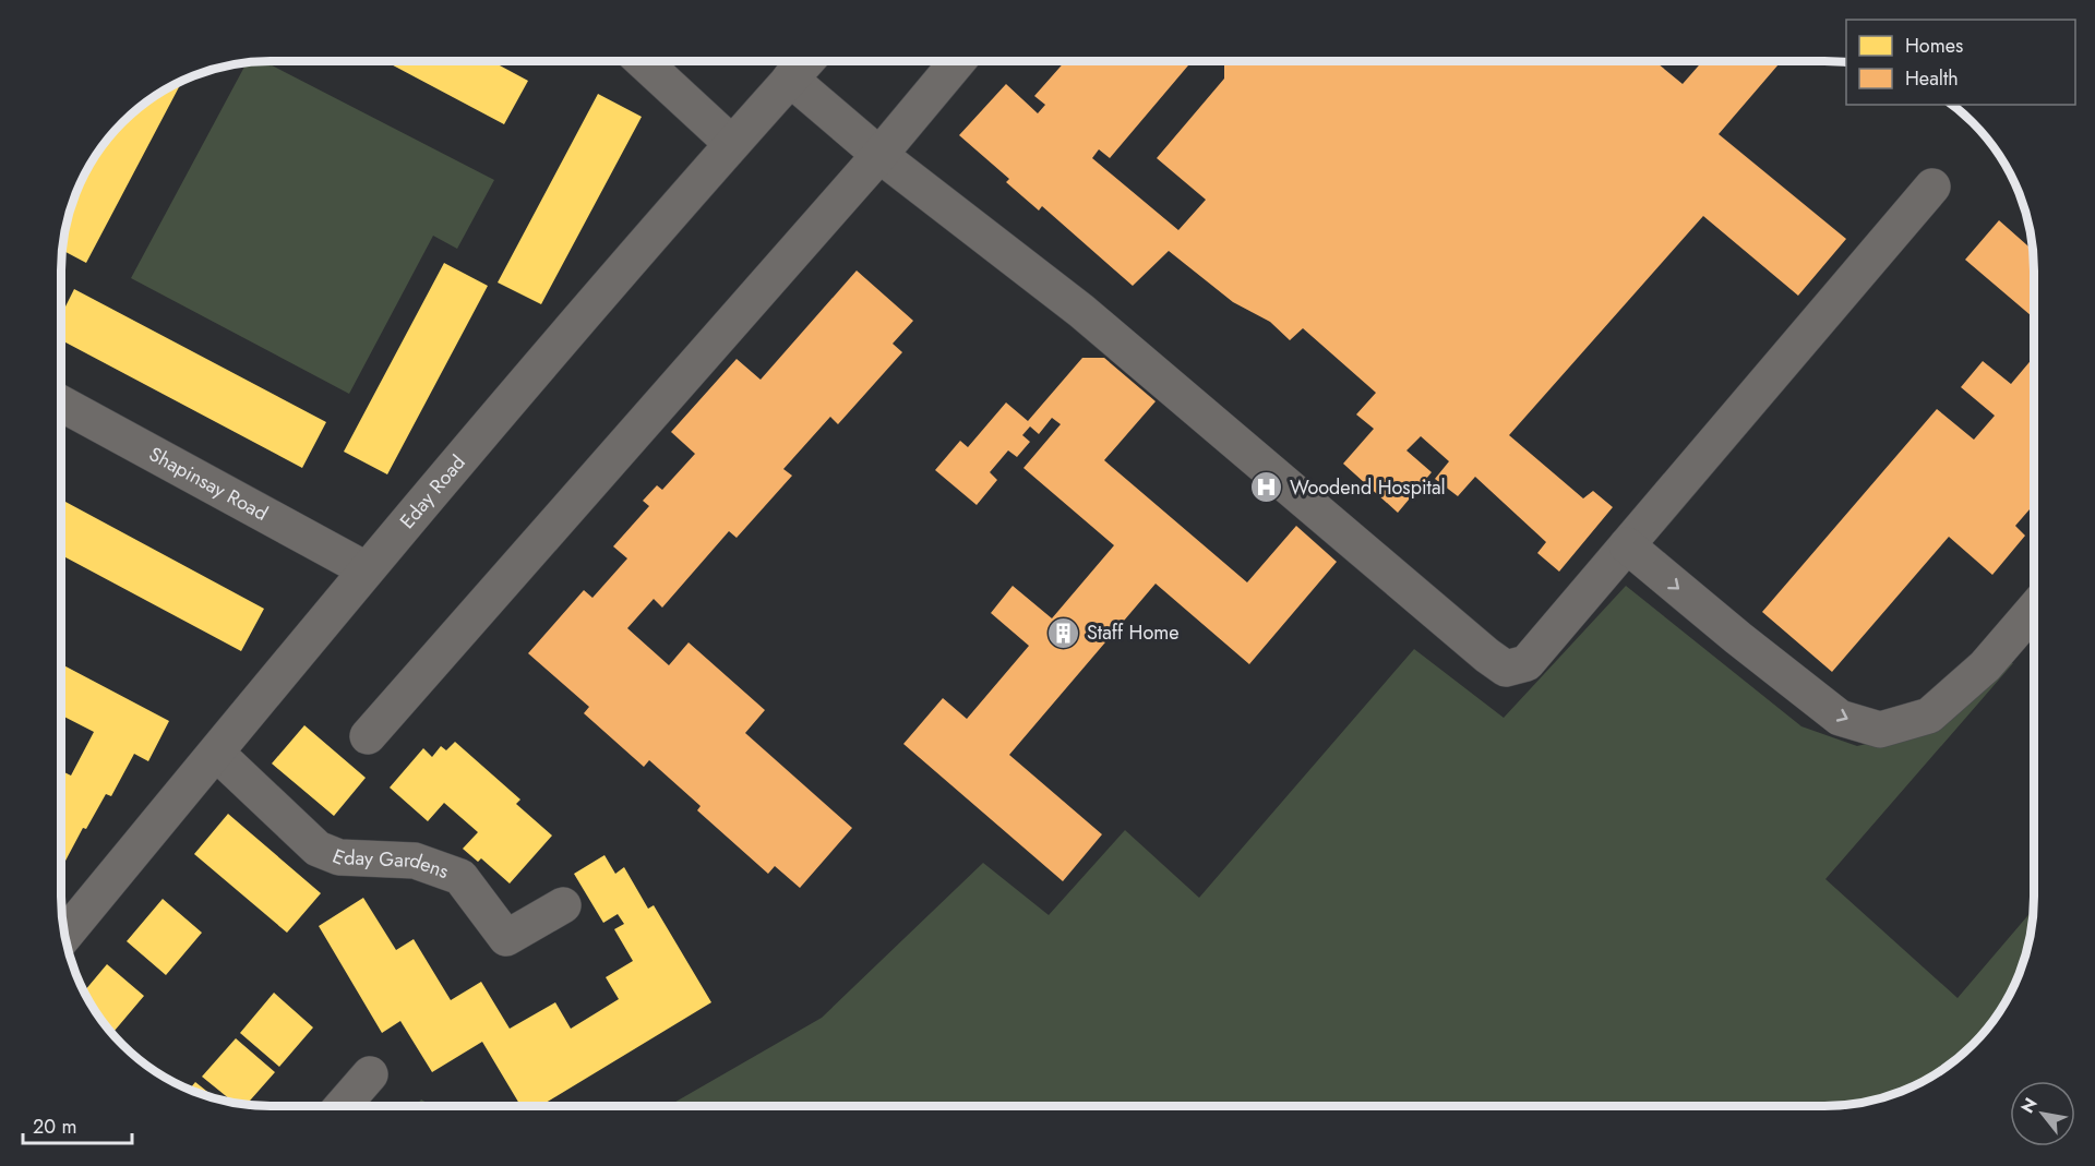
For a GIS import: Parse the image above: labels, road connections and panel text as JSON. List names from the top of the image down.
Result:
{
  "streets": {
    "street": ["Shapinsay Road", "Eday Road", "Eday Gardens"]
  },
  "crossings": [
    ["Shapinsay Road", "Eday Road"],
    ["Eday Road", "Eday Gardens"]
  ],
  "places": {
    "hospital": ["Woodend Hospital"],
    "building": ["Staff Home"]
  },
  "legend": ["Homes", "Health"],
  "scale_bar": "20 m",
  "north": "top left"
}
